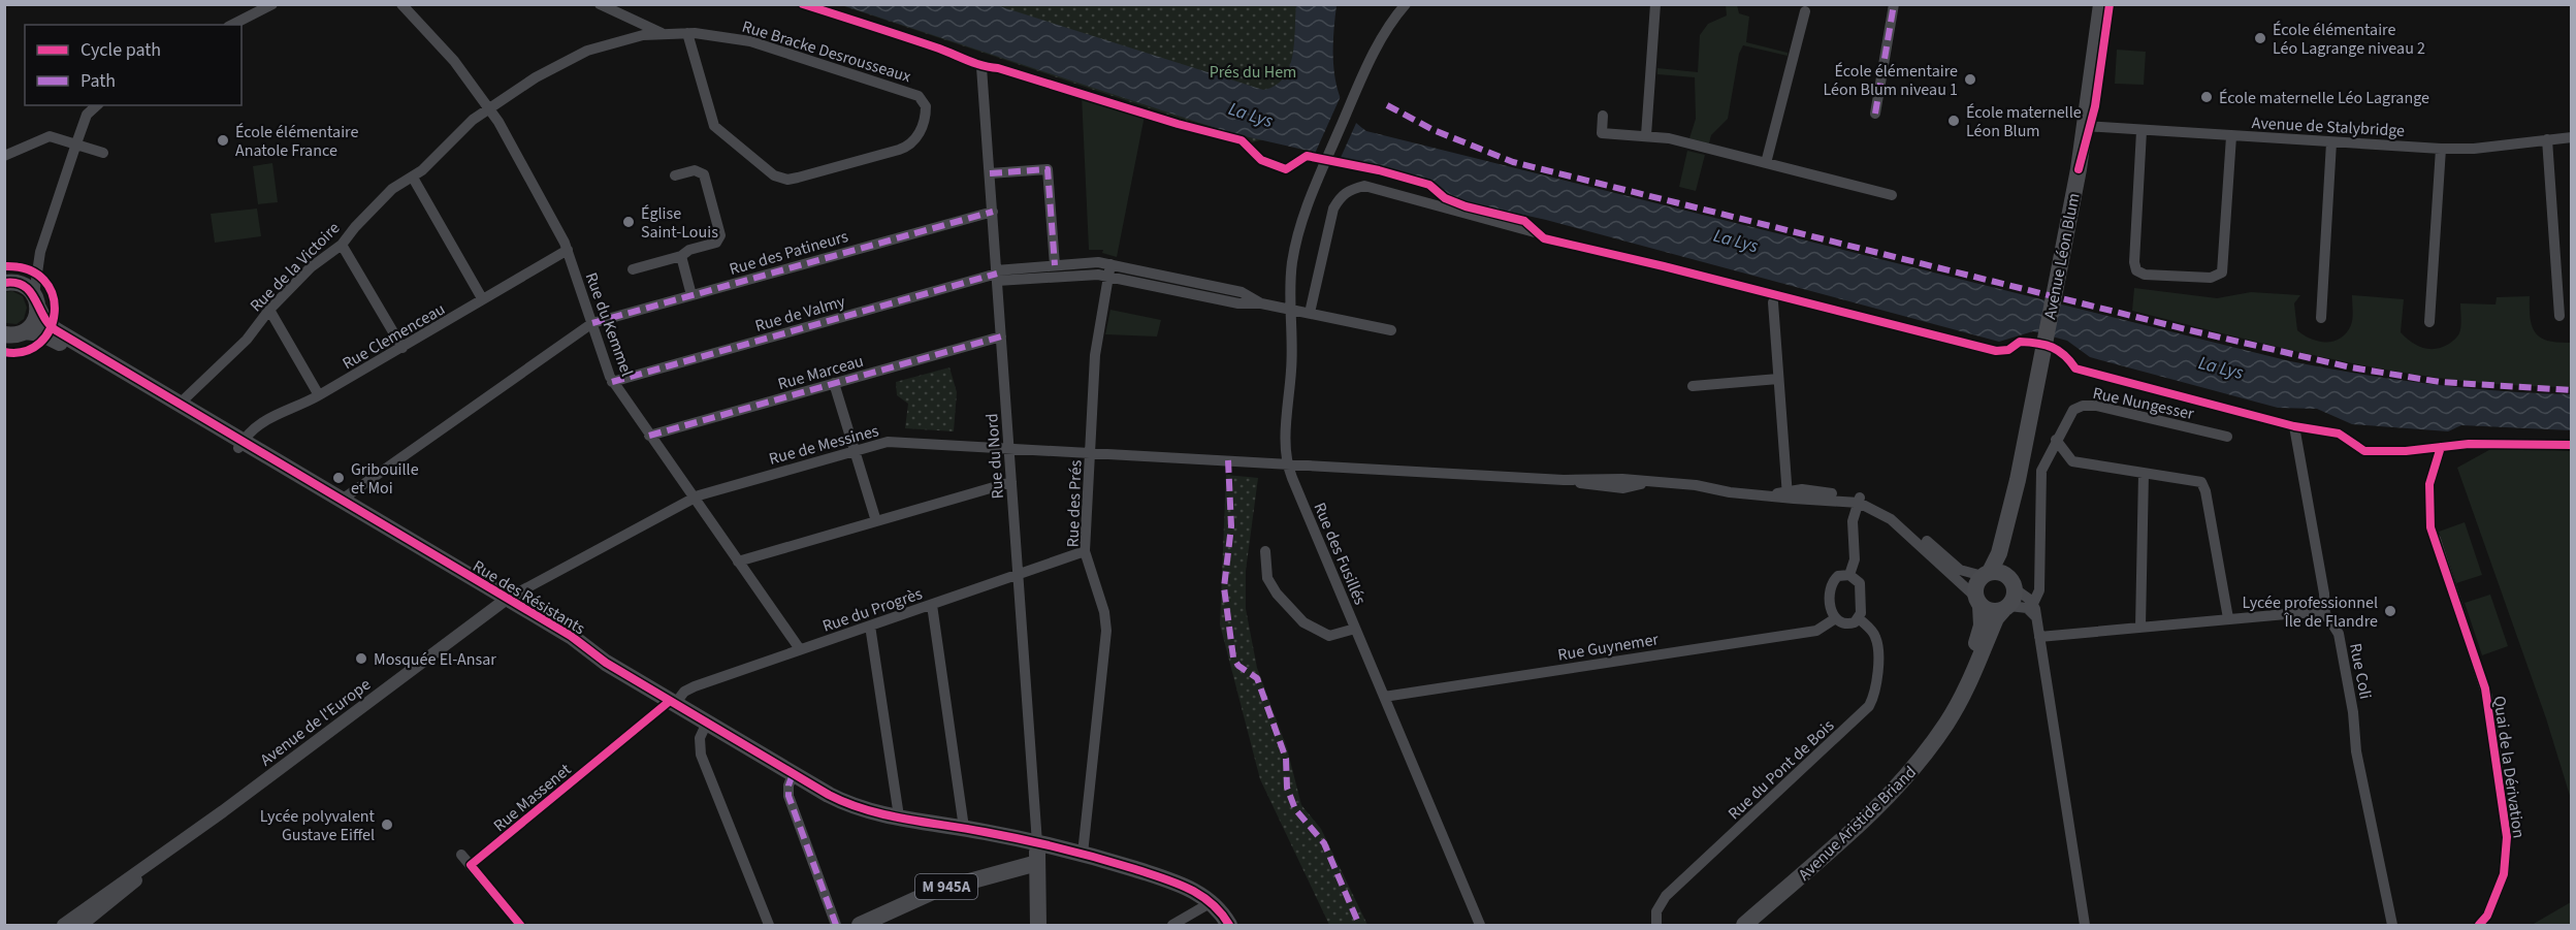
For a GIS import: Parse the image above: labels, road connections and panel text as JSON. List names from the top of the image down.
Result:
{
  "streets": {
    "main road": [
      "Avenue Léon Blum",
      "Rue des Résistants",
      "Avenue Aristide Briand",
      "M 945A"
    ],
    "street": [
      "Rue Bracke Desrousseaux",
      "Avenue de Stalybridge",
      "Rue des Patineurs",
      "Rue de la Victoire",
      "Rue de Valmy",
      "Rue du Kemmel",
      "Rue Clemenceau",
      "Rue Marceau",
      "Rue Nungesser",
      "Rue de Messines",
      "Rue du Nord",
      "Rue des Prés",
      "Rue des Fusillés",
      "Rue du Progrès",
      "Rue Guynemer",
      "Rue Coli",
      "Avenue de l'Europe",
      "Quai de la Dérivation",
      "Rue du Pont de Bois",
      "Rue Massenet"
    ]
  },
  "crossings": [
    ["Rue Bracke Desrousseaux", "Rue de la Victoire"],
    ["Rue Bracke Desrousseaux", "Rue du Kemmel"],
    ["Avenue de Stalybridge", "Avenue Léon Blum"],
    ["Rue des Patineurs", "Rue du Kemmel"],
    ["Rue des Patineurs", "Rue du Nord"],
    ["Rue des Patineurs", "Rue des Résistants"],
    ["Avenue Léon Blum", "Avenue Aristide Briand"],
    ["Rue de la Victoire", "Rue du Kemmel"],
    ["Rue de la Victoire", "Rue des Résistants"],
    ["Rue de Valmy", "Rue du Kemmel"],
    ["Rue de Valmy", "Rue du Nord"],
    ["Rue du Kemmel", "Rue Clemenceau"],
    ["Rue du Kemmel", "Rue Marceau"],
    ["Rue du Kemmel", "Rue de Messines"],
    ["Rue du Kemmel", "Rue du Progrès"],
    ["Rue Clemenceau", "Rue des Résistants"],
    ["Rue Marceau", "Rue du Nord"],
    ["Rue de Messines", "Rue du Nord"],
    ["Rue de Messines", "Rue des Prés"],
    ["Rue de Messines", "Rue des Fusillés"],
    ["Rue de Messines", "Rue des Résistants"],
    ["Rue de Messines", "Avenue de l'Europe"],
    ["Rue du Nord", "Rue des Résistants"],
    ["Rue du Nord", "Rue du Progrès"],
    ["Rue des Prés", "Rue des Résistants"],
    ["Rue des Prés", "Rue du Progrès"],
    ["Rue des Fusillés", "Rue Guynemer"],
    ["Rue des Résistants", "Rue du Progrès"],
    ["Rue des Résistants", "Avenue de l'Europe"],
    ["Rue des Résistants", "Rue Massenet"],
    ["Rue du Progrès", "Rue Massenet"],
    ["Rue Guynemer", "Rue du Pont de Bois"]
  ],
  "water": ["La Lys"],
  "parks": ["Prés du Hem"],
  "places": [
    "École élémentaire Léo Lagrange niveau 2",
    "École élémentaire Léon Blum niveau 1",
    "École maternelle Léo Lagrange",
    "École maternelle Léon Blum",
    "École élémentaire Anatole France",
    "Église Saint-Louis",
    "Gribouille et Moi",
    "Lycée professionnel Île de Flandre",
    "Mosquée El-Ansar",
    "Lycée polyvalent Gustave Eiffel"
  ],
  "legend": ["Cycle path", "Path"]
}
